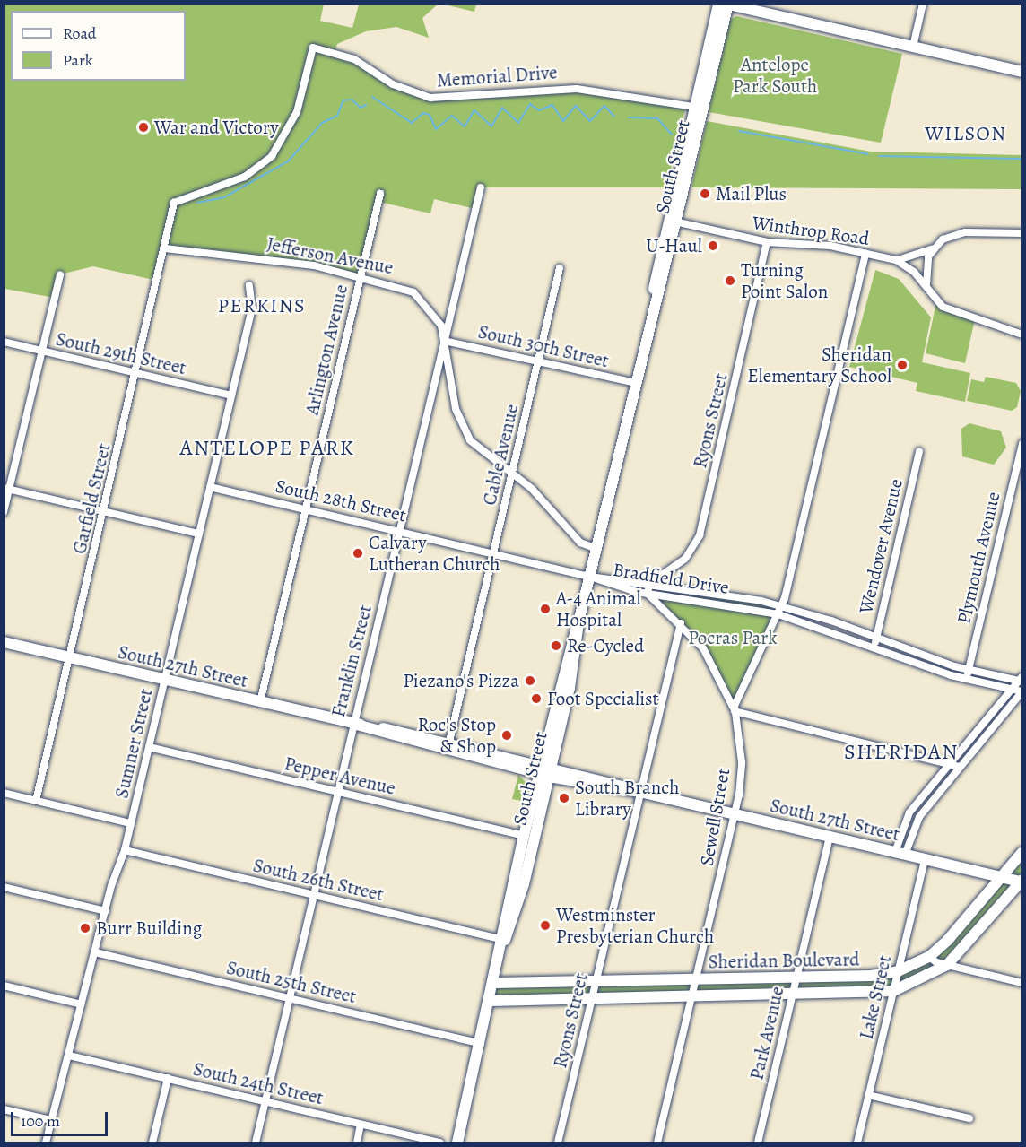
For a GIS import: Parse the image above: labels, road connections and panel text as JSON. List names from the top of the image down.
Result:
{
  "streets": {
    "main road": ["South Street", "South 27th Street", "Sheridan Boulevard"],
    "street": [
      "Memorial Drive",
      "Winthrop Road",
      "Jefferson Avenue",
      "South 30th Street",
      "Arlington Avenue",
      "South 29th Street",
      "Ryons Street",
      "Cable Avenue",
      "Garfield Street",
      "South 28th Street",
      "Wendover Avenue",
      "Plymouth Avenue",
      "Bradfield Drive",
      "Franklin Street",
      "Sumner Street",
      "Pepper Avenue",
      "Sewell Street",
      "South 26th Street",
      "South 25th Street",
      "Lake Street",
      "Park Avenue",
      "South 24th Street"
    ]
  },
  "crossings": [
    ["Memorial Drive", "South Street"],
    ["Memorial Drive", "Garfield Street"],
    ["South Street", "Winthrop Road"],
    ["South Street", "Jefferson Avenue"],
    ["South Street", "South 30th Street"],
    ["South Street", "South 28th Street"],
    ["South Street", "Bradfield Drive"],
    ["South Street", "South 27th Street"],
    ["South Street", "Pepper Avenue"],
    ["South Street", "South 26th Street"],
    ["South Street", "Sheridan Boulevard"],
    ["South Street", "South 25th Street"],
    ["Winthrop Road", "Ryons Street"],
    ["Jefferson Avenue", "South 30th Street"],
    ["Jefferson Avenue", "Arlington Avenue"],
    ["Jefferson Avenue", "Cable Avenue"],
    ["Jefferson Avenue", "Garfield Street"],
    ["Jefferson Avenue", "Franklin Street"],
    ["South 30th Street", "Cable Avenue"],
    ["South 30th Street", "Franklin Street"],
    ["Arlington Avenue", "South 28th Street"],
    ["Arlington Avenue", "South 27th Street"],
    ["South 29th Street", "Garfield Street"],
    ["South 29th Street", "Sumner Street"],
    ["Ryons Street", "Bradfield Drive"],
    ["Ryons Street", "South 27th Street"],
    ["Ryons Street", "Sheridan Boulevard"],
    ["Cable Avenue", "South 28th Street"],
    ["Cable Avenue", "South 27th Street"],
    ["Garfield Street", "South 27th Street"],
    ["South 28th Street", "Bradfield Drive"],
    ["South 28th Street", "Franklin Street"],
    ["South 28th Street", "Sumner Street"],
    ["Wendover Avenue", "Bradfield Drive"],
    ["Plymouth Avenue", "Bradfield Drive"],
    ["Franklin Street", "South 27th Street"],
    ["Franklin Street", "Pepper Avenue"],
    ["Franklin Street", "South 26th Street"],
    ["Franklin Street", "South 25th Street"],
    ["Franklin Street", "South 24th Street"],
    ["South 27th Street", "Sumner Street"],
    ["South 27th Street", "Sewell Street"],
    ["South 27th Street", "Sheridan Boulevard"],
    ["South 27th Street", "Lake Street"],
    ["South 27th Street", "Park Avenue"],
    ["Sumner Street", "Pepper Avenue"],
    ["Sumner Street", "South 26th Street"],
    ["Sumner Street", "South 25th Street"],
    ["Sumner Street", "South 24th Street"],
    ["Sewell Street", "Sheridan Boulevard"],
    ["Sheridan Boulevard", "Lake Street"],
    ["Sheridan Boulevard", "Park Avenue"]
  ],
  "districts": [
    "WILSON",
    "PERKINS",
    "ANTELOPE PARK",
    "SHERIDAN"
  ],
  "parks": ["Antelope Park South", "Pocras Park"],
  "places": [
    "War and Victory",
    "Mail Plus",
    "U-Haul",
    "Turning Point Salon",
    "Sheridan Elementary School",
    "Calvary Lutheran Church",
    "A-4 Animal Hospital",
    "Re-Cycled",
    "Piezano's Pizza",
    "Foot Specialist",
    "Roc's Stop & Shop",
    "South Branch Library",
    "Westminster Presbyterian Church",
    "Burr Building"
  ],
  "legend": ["Road", "Park"],
  "scale_bar": "100 m"
}
